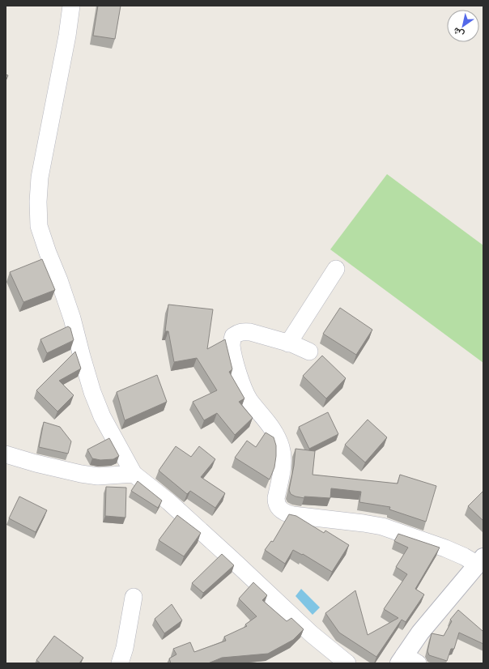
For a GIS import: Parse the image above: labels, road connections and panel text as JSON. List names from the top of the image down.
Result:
{
  "north": "bottom left"
}
